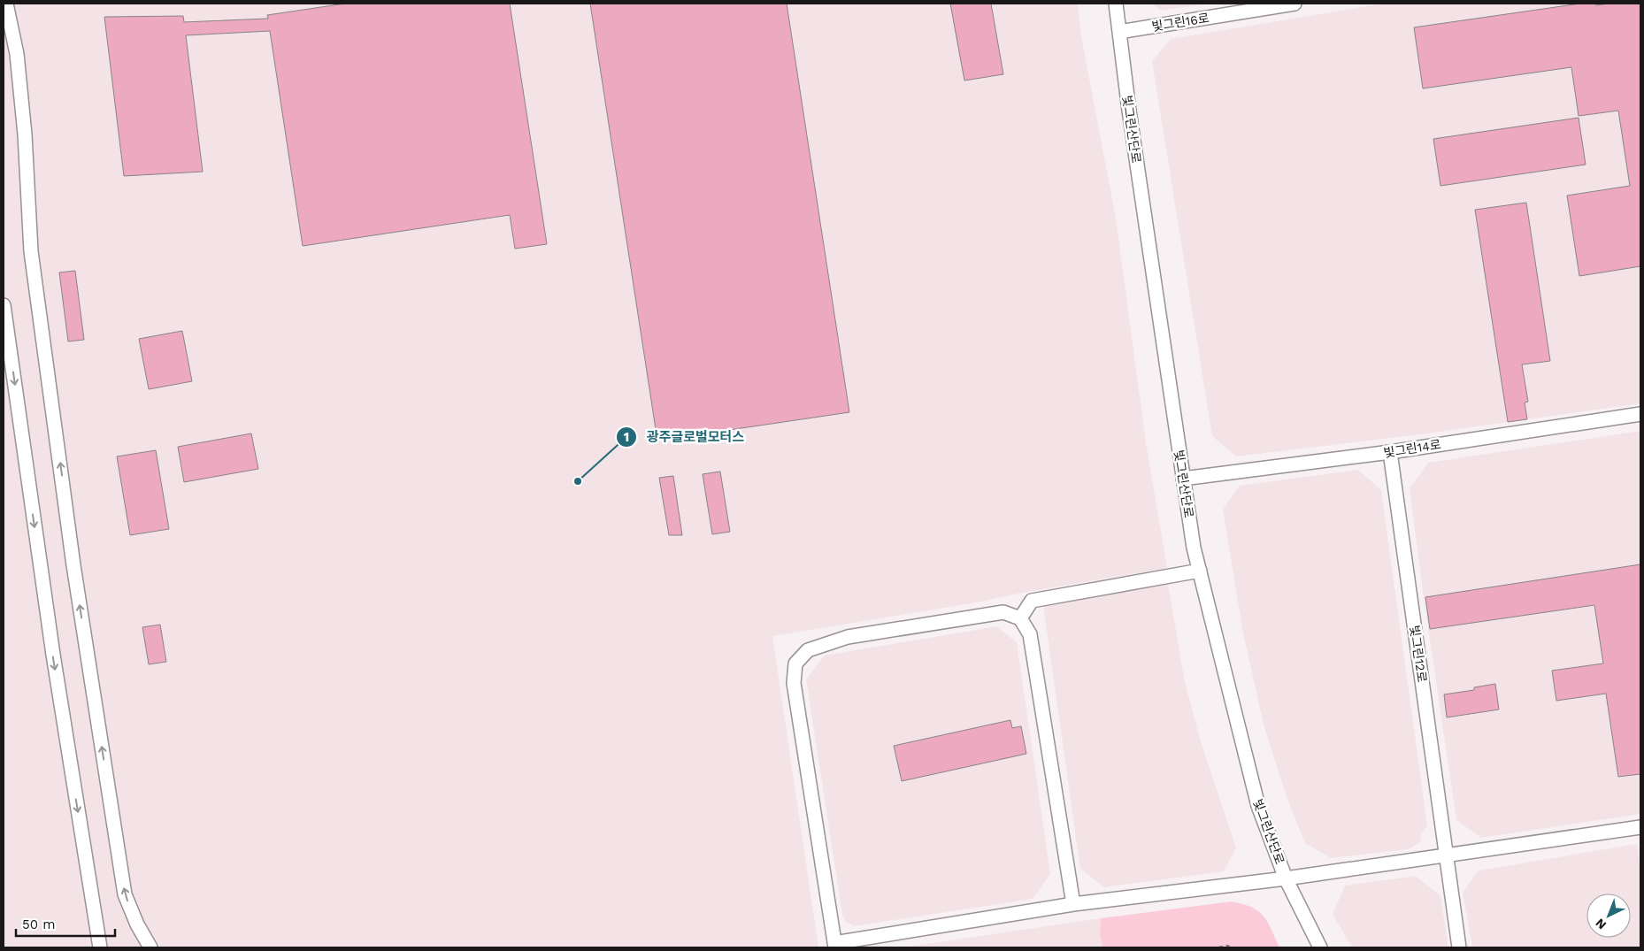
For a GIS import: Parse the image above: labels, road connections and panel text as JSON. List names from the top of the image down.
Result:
{
  "streets": {
    "street": [
      "빛그린16로",
      "빛그린산단로",
      "빛그린14로",
      "빛그린12로"
    ]
  },
  "crossings": [
    ["빛그린16로", "빛그린산단로"],
    ["빛그린산단로", "빛그린14로"],
    ["빛그린14로", "빛그린12로"]
  ],
  "places": ["광주글로벌모터스"],
  "scale_bar": "50 m",
  "north": "bottom left"
}
